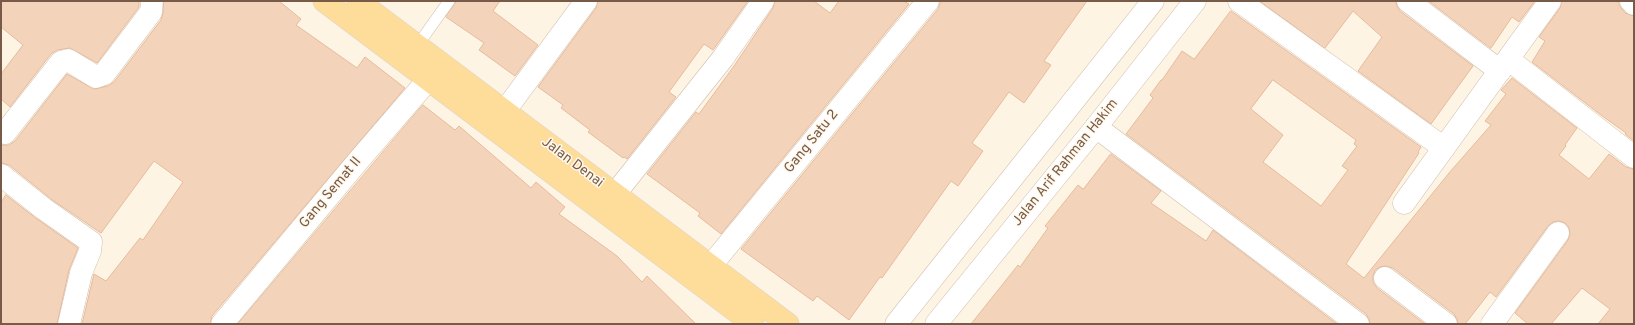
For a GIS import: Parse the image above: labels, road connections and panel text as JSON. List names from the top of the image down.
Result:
{
  "streets": {
    "main road": ["Jalan Denai"],
    "street": ["Gang Satu 2", "Jalan Arif Rahman Hakim", "Gang Semat II"]
  },
  "crossings": [
    ["Gang Satu 2", "Jalan Denai"],
    ["Jalan Denai", "Gang Semat II"]
  ]
}
